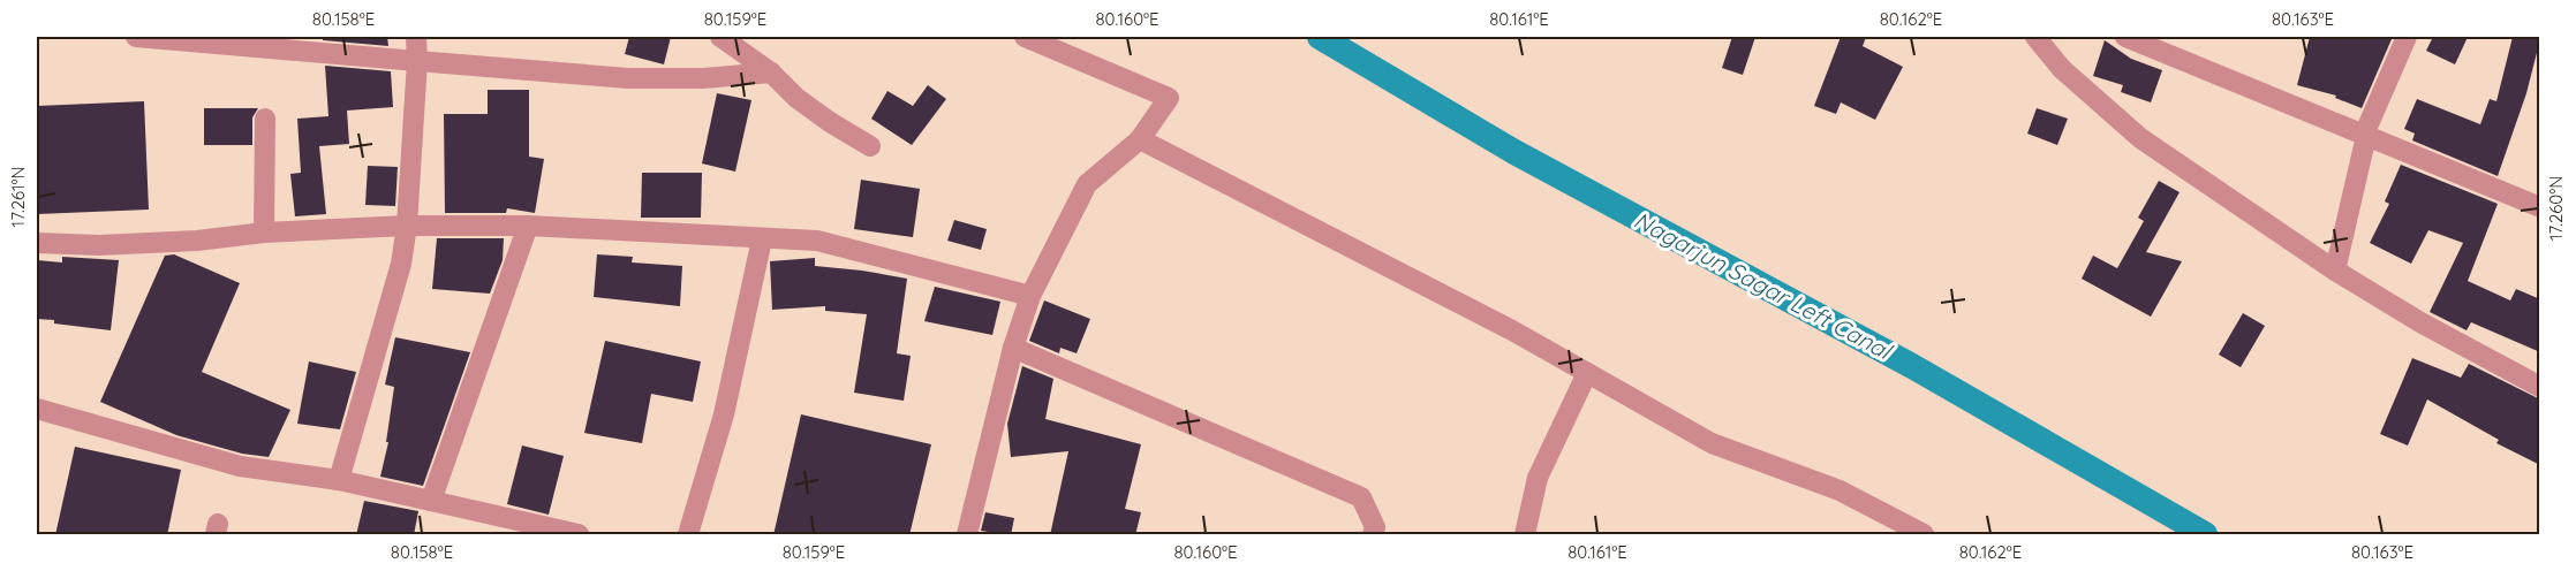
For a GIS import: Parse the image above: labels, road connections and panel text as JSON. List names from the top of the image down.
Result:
{
  "water": ["Nagarjun Sagar Left Canal"],
  "coordinates": [
    "80.158°E",
    "80.159°E",
    "80.160°E",
    "80.161°E",
    "80.162°E",
    "80.163°E",
    "17.261°N",
    "17.260°N"
  ]
}
